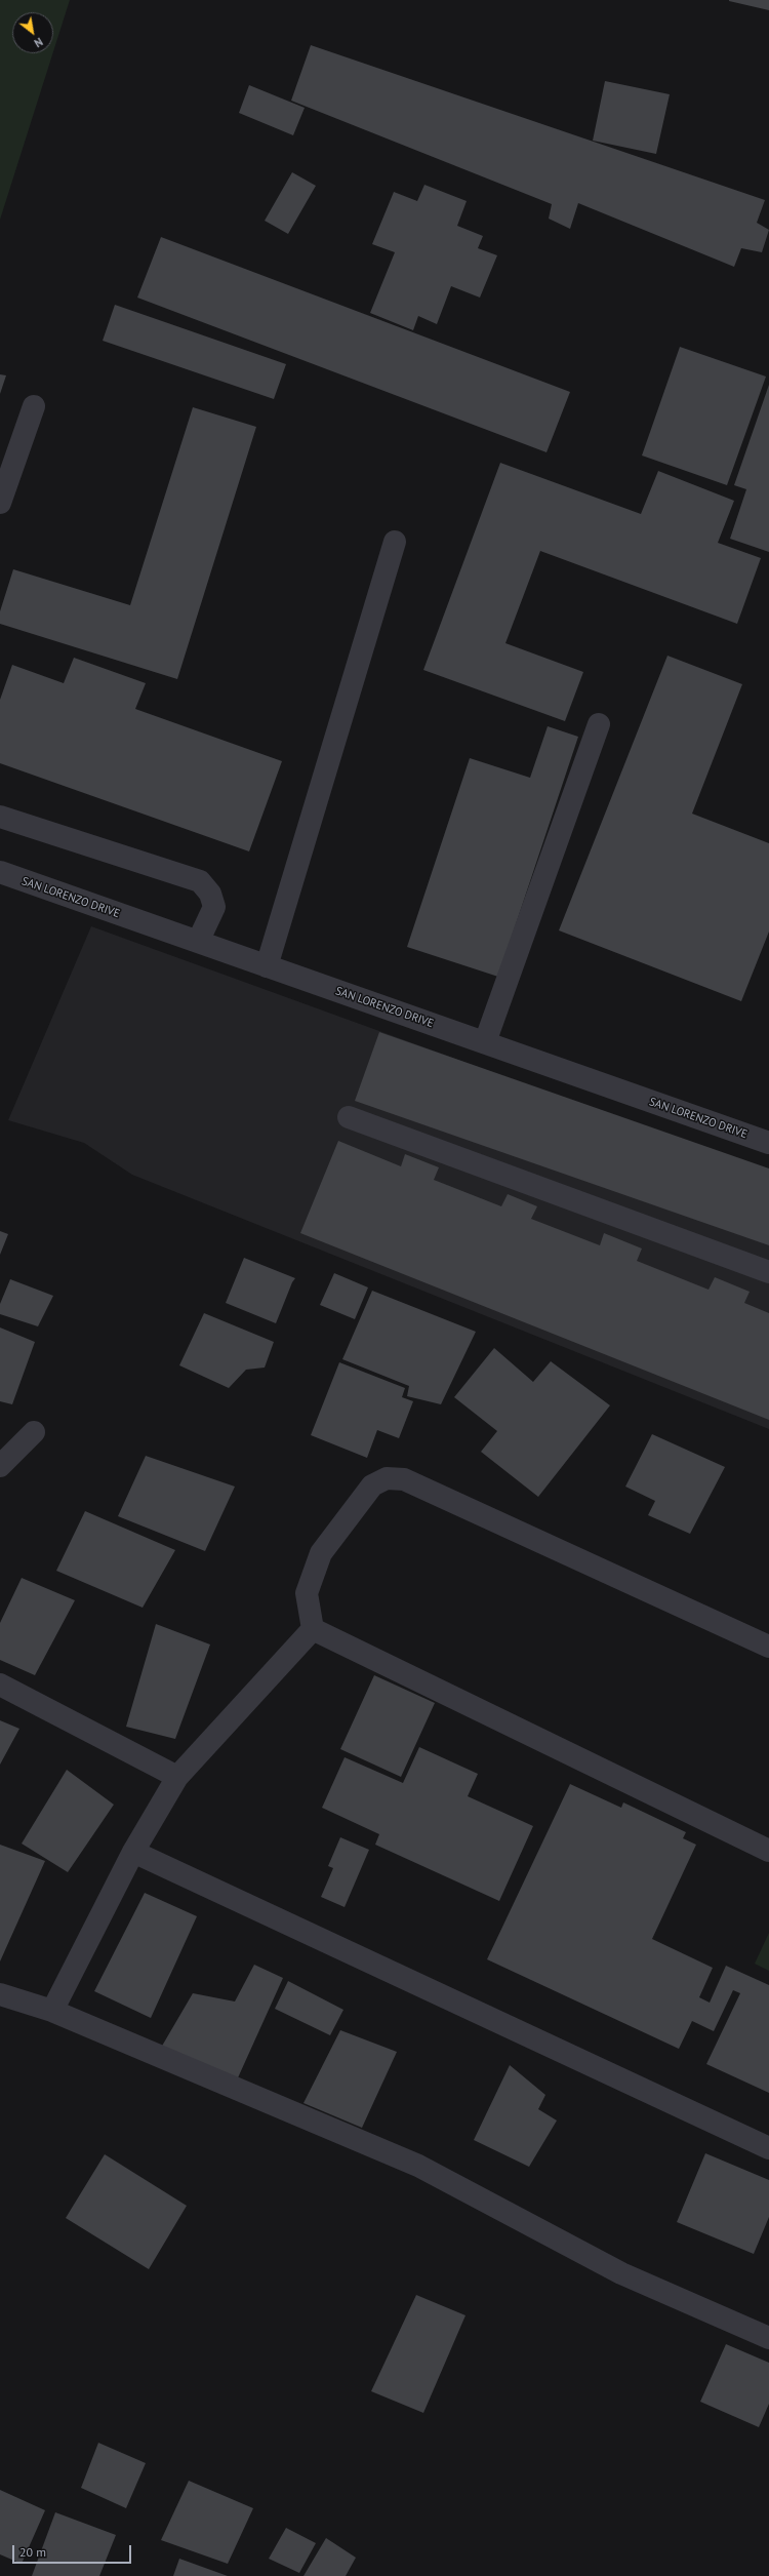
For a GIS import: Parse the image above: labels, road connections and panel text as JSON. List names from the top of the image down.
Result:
{
  "streets": {
    "street": ["SAN LORENZO DRIVE"]
  },
  "scale_bar": "20 m",
  "north": "bottom right"
}
